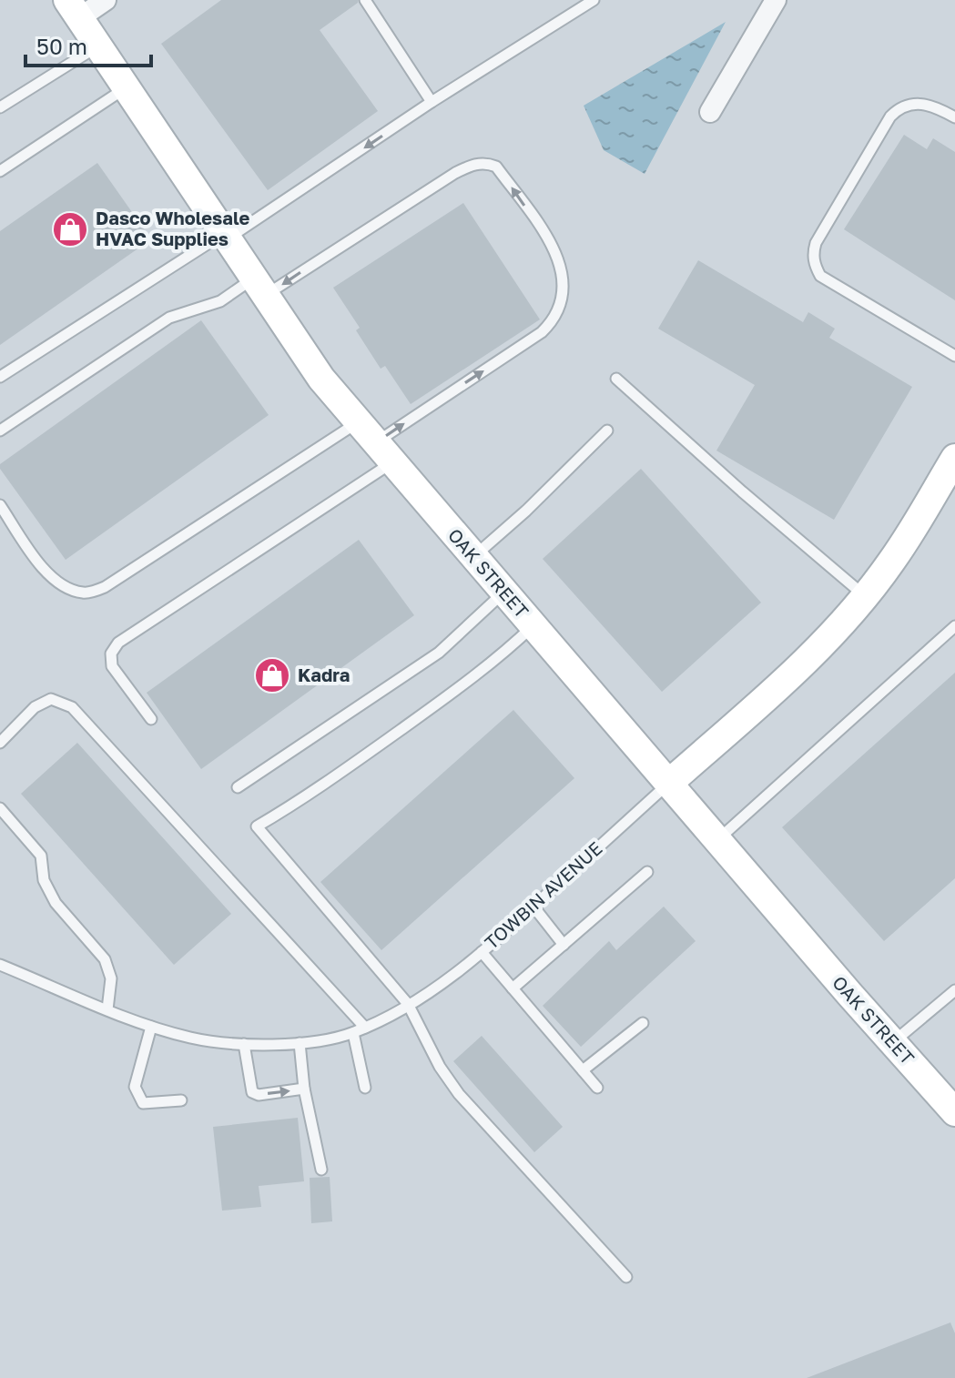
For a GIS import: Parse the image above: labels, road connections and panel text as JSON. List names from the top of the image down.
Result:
{
  "streets": {
    "street": ["OAK STREET", "TOWBIN AVENUE"]
  },
  "crossings": [
    ["OAK STREET", "TOWBIN AVENUE"]
  ],
  "places": {
    "shop": ["Dasco Wholesale HVAC Supplies", "Kadra"]
  },
  "scale_bar": "50 m"
}
